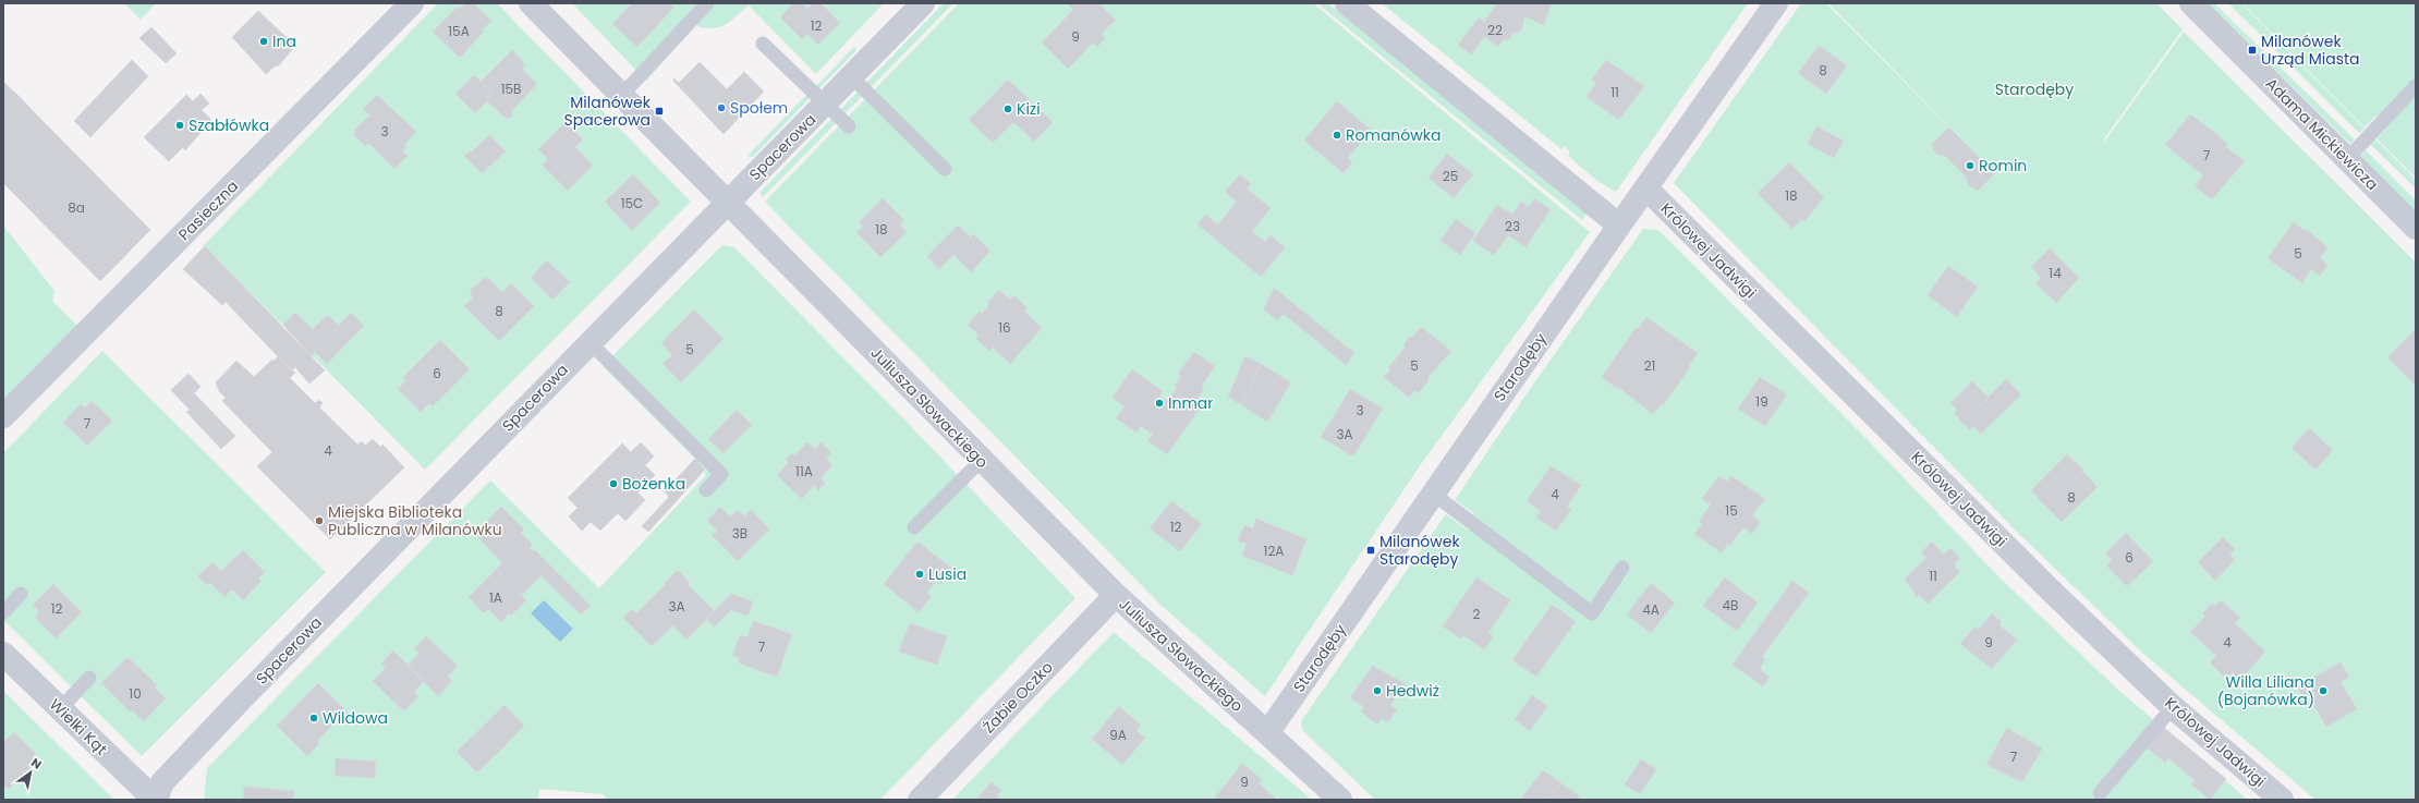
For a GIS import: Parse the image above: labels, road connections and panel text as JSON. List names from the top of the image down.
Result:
{
  "streets": {
    "street": [
      "Adama Mickiewicza",
      "Spacerowa",
      "Pasieczna",
      "Królowej Jadwigi",
      "Starodęby",
      "Juliusza Słowackiego",
      "Żabie Oczko",
      "Wielki Kąt"
    ]
  },
  "crossings": [
    ["Spacerowa", "Juliusza Słowackiego"],
    ["Spacerowa", "Wielki Kąt"],
    ["Królowej Jadwigi", "Starodęby"],
    ["Starodęby", "Juliusza Słowackiego"],
    ["Juliusza Słowackiego", "Żabie Oczko"]
  ],
  "parks": ["Starodęby"],
  "places": {
    "other": [
      "Ina",
      "Społem",
      "Kizi",
      "Szabłówka",
      "Romanówka",
      "Romin",
      "Inmar",
      "Bożenka",
      "Miejska Biblioteka Publiczna w Milanówku",
      "Lusia",
      "Hedwiż",
      "Willa Liliana (Bojanówka)",
      "Wildowa"
    ],
    "transit": ["Milanówek Urząd Miasta", "Milanówek Spacerowa", "Milanówek Starodęby"]
  },
  "house_numbers": [
    "12",
    "22",
    "15A",
    "9",
    "8",
    "15B",
    "11",
    "3",
    "7",
    "25",
    "18",
    "15C",
    "8a",
    "23",
    "18",
    "5",
    "14",
    "8",
    "16",
    "5",
    "5",
    "21",
    "6",
    "19",
    "3",
    "7",
    "3A",
    "4",
    "11A",
    "4",
    "8",
    "15",
    "12",
    "3B",
    "12A",
    "6",
    "11",
    "1A",
    "4B",
    "3A",
    "12",
    "4A",
    "2",
    "9",
    "4",
    "7",
    "10",
    "9A",
    "7",
    "9"
  ],
  "north": "top right"
}
